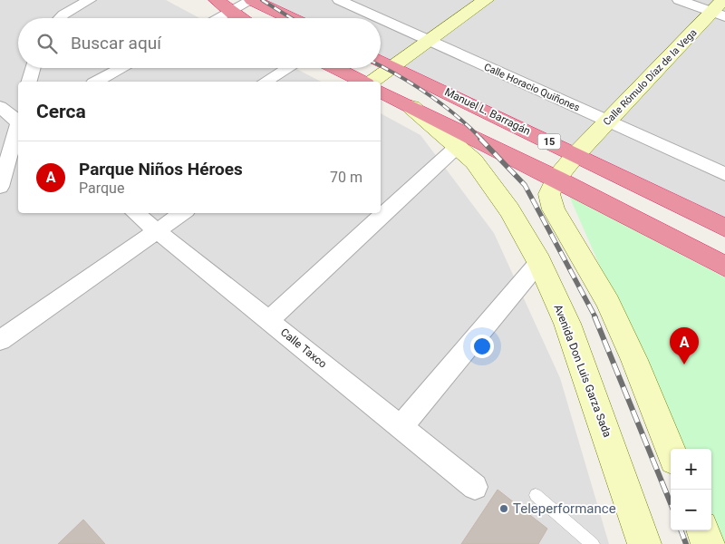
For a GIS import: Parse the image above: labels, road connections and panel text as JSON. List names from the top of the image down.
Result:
{
  "streets": {
    "highway": ["Manuel L. Barragán", "15"],
    "street": [
      "Calle Rómulo Díaz de la Vega",
      "Calle Horacio Quiñones",
      "Calle Taxco",
      "Avenida Don Luis Garza Sada"
    ]
  },
  "crossings": [
    ["Calle Rómulo Díaz de la Vega", "Calle Horacio Quiñones"],
    ["Calle Rómulo Díaz de la Vega", "Manuel L. Barragán"]
  ],
  "places": ["Teleperformance"],
  "page": {
    "search": "Buscar aquí",
    "heading": "Cerca",
    "list": [
      {
        "mark": "A",
        "name": "Parque Niños Héroes",
        "note": "Parque",
        "value": "70 m"
      }
    ],
    "pins": "A",
    "map_buttons": ["+", "−"]
  }
}
